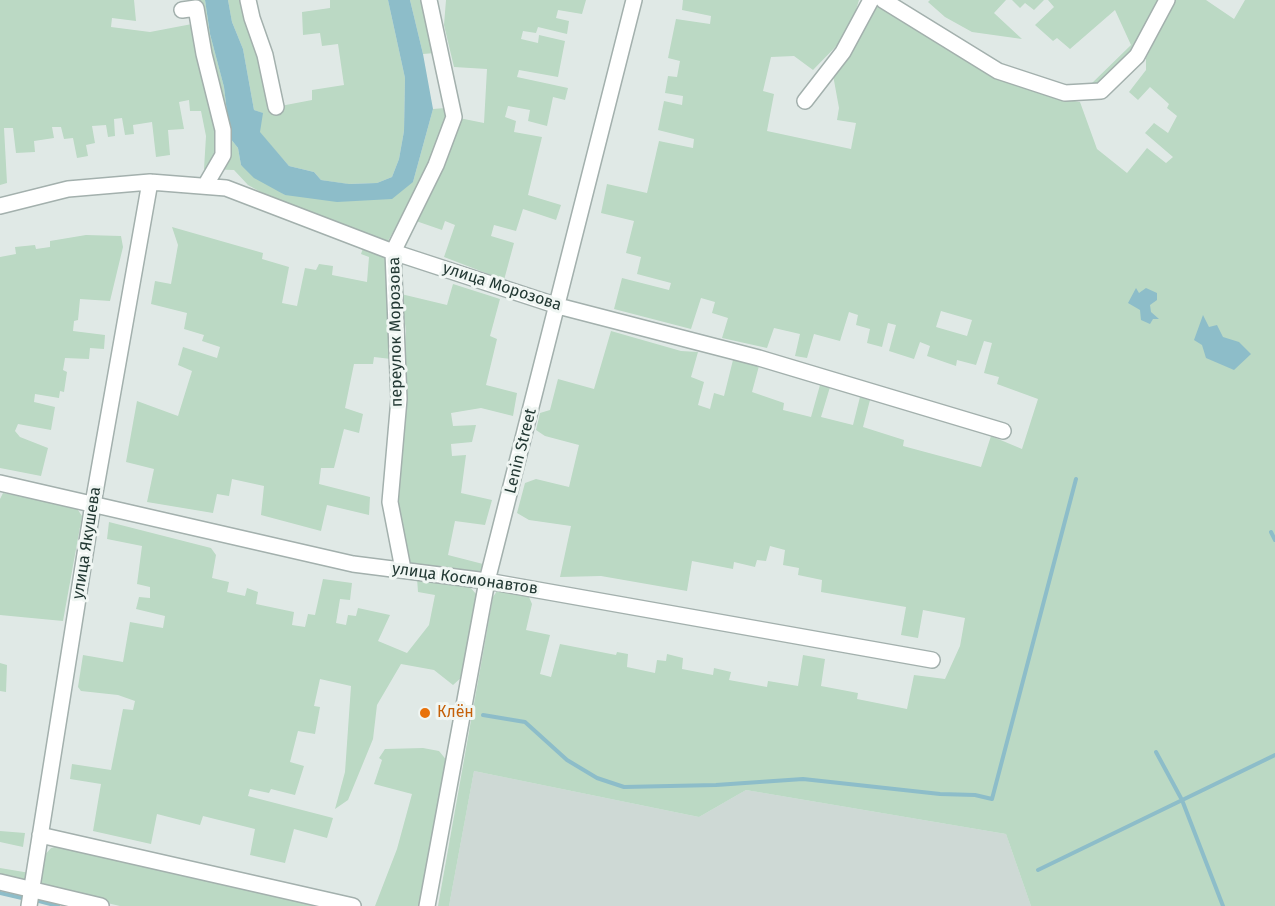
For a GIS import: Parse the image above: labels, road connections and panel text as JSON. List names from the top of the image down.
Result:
{
  "streets": {
    "street": [
      "улица Морозова",
      "переулок Морозова",
      "Lenin Street",
      "улица Якушева",
      "улица Космонавтов"
    ]
  },
  "crossings": [
    ["улица Морозова", "переулок Морозова"],
    ["улица Морозова", "Lenin Street"],
    ["улица Морозова", "улица Якушева"],
    ["переулок Морозова", "улица Космонавтов"],
    ["Lenin Street", "улица Космонавтов"],
    ["улица Якушева", "улица Космонавтов"]
  ],
  "places": ["Клён"]
}
